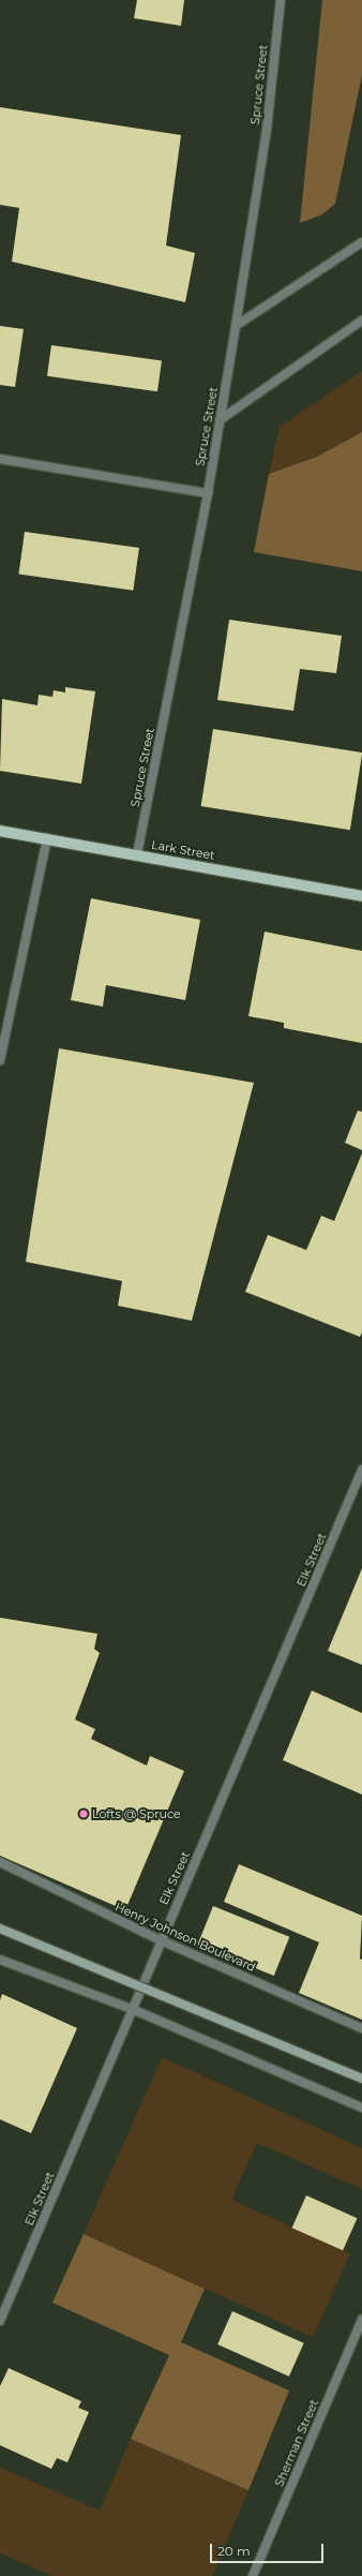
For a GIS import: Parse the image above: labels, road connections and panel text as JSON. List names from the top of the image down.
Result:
{
  "streets": {
    "main road": ["Lark Street"],
    "street": [
      "Spruce Street",
      "Elk Street",
      "Henry Johnson Boulevard",
      "Sherman Street"
    ]
  },
  "crossings": [
    ["Spruce Street", "Lark Street"],
    ["Elk Street", "Henry Johnson Boulevard"]
  ],
  "places": ["Lofts @ Spruce"],
  "scale_bar": "20 m"
}
